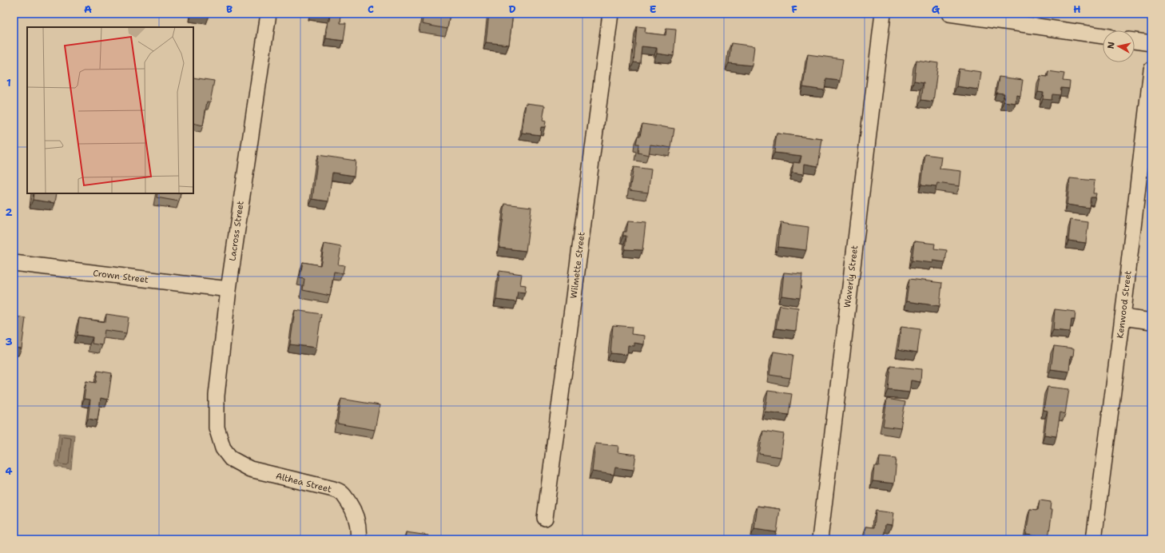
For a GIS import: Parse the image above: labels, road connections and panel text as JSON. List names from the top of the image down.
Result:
{
  "streets": {
    "street": [
      "Lacross Street",
      "Wilmette Street",
      "Crown Street",
      "Waverly Street",
      "Kenwood Street",
      "Althea Street"
    ]
  },
  "crossings": [
    ["Lacross Street", "Crown Street"],
    ["Lacross Street", "Althea Street"]
  ],
  "north": "left",
  "grid": {
    "columns": [
      "A",
      "B",
      "C",
      "D",
      "E",
      "F",
      "G",
      "H"
    ],
    "rows": [
      "1",
      "2",
      "3",
      "4"
    ]
  }
}
